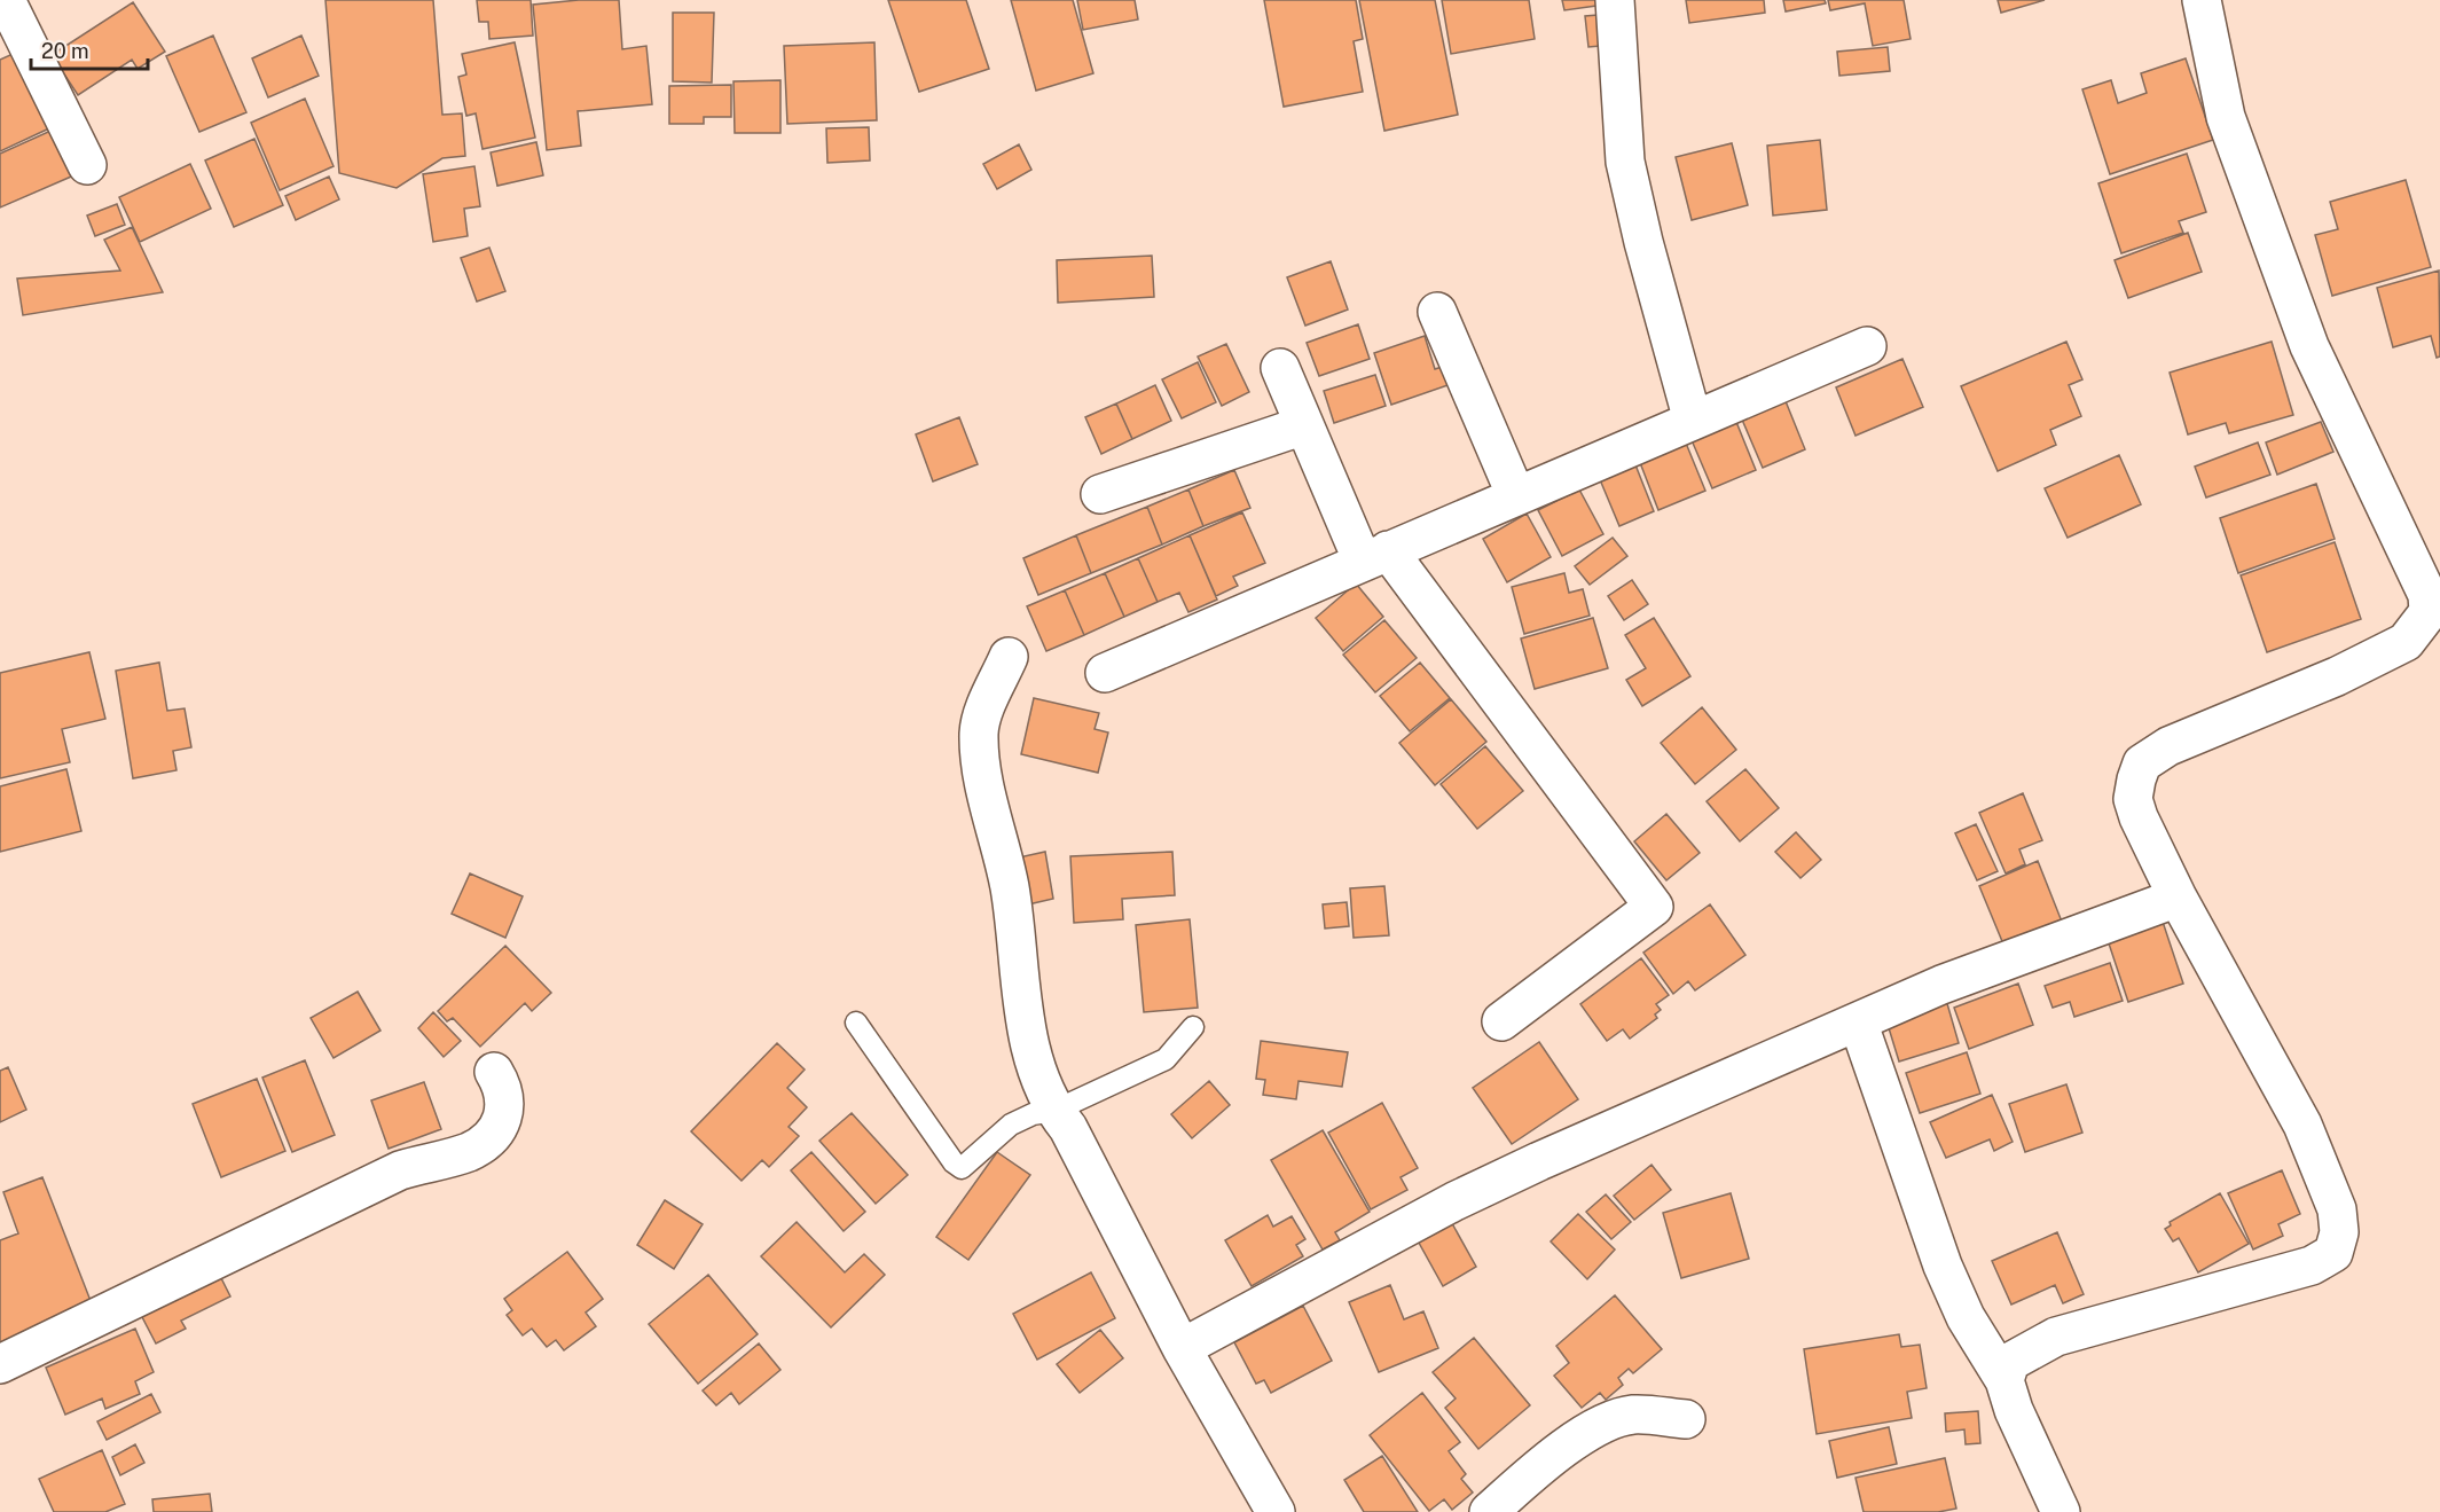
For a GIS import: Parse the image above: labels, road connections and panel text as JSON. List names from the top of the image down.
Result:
{
  "scale_bar": "20 m"
}
